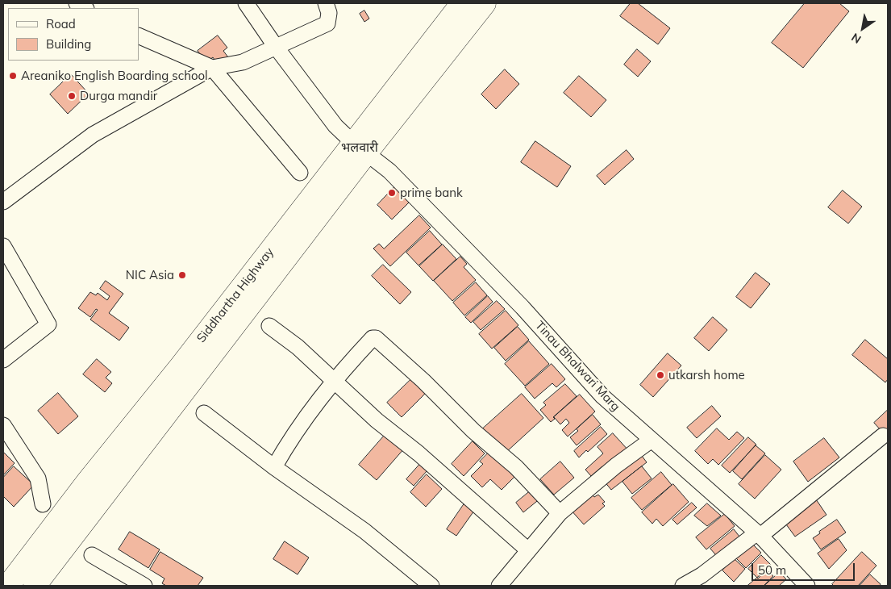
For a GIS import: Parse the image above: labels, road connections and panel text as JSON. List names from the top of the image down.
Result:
{
  "streets": {
    "highway": ["Siddhartha Highway"],
    "street": ["Tinau Bhalwari Marg"]
  },
  "crossings": [
    ["Siddhartha Highway", "Tinau Bhalwari Marg"]
  ],
  "districts": ["भलवारी"],
  "places": [
    "Areaniko English Boarding school",
    "Durga mandir",
    "prime bank",
    "NIC Asia",
    "utkarsh home"
  ],
  "legend": ["Road", "Building"],
  "scale_bar": "50 m",
  "north": "bottom left"
}
